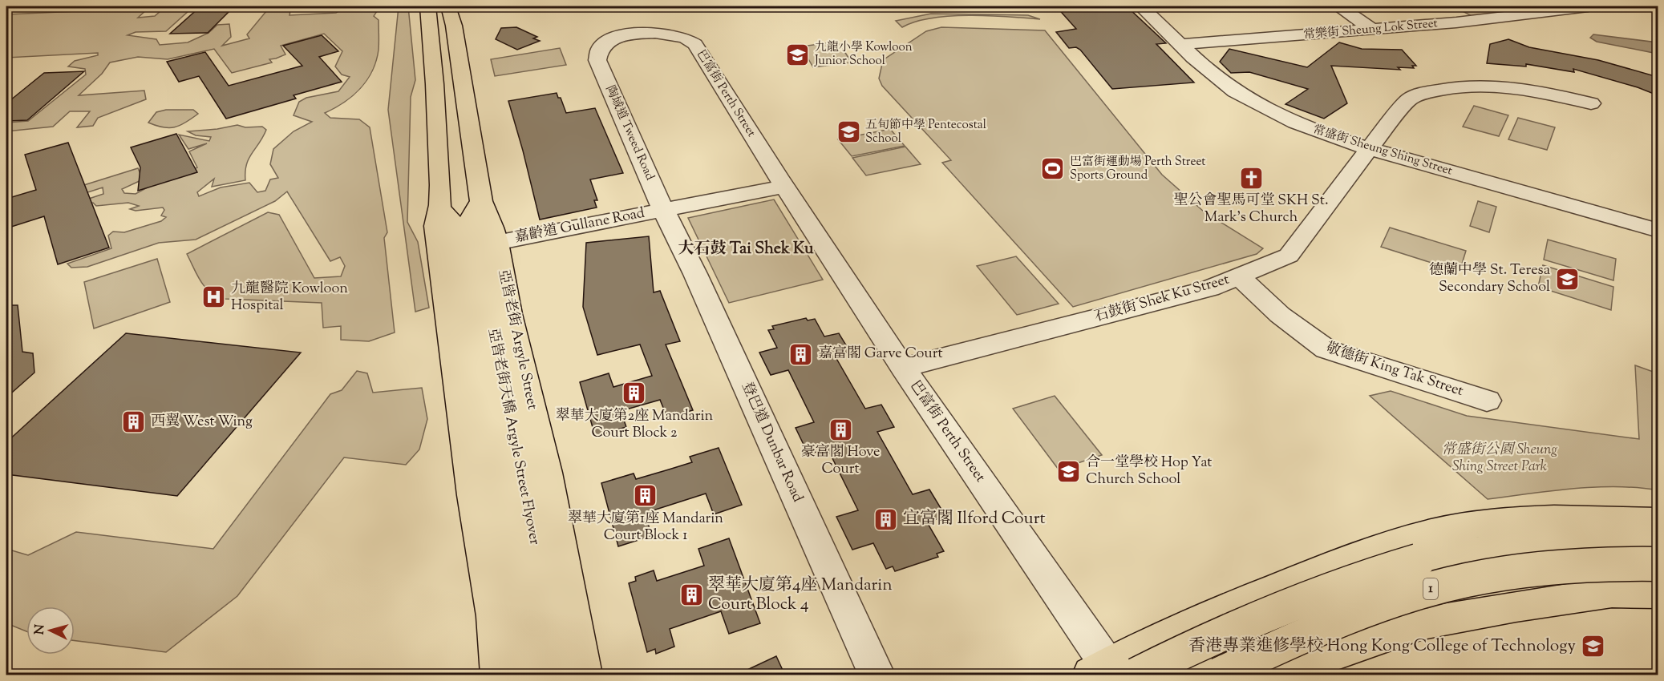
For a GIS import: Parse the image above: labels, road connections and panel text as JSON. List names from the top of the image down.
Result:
{
  "streets": {
    "main road": ["亞皆老街 Argyle Street", "亞皆老街天橋 Argyle Street Flyover", "1"],
    "street": [
      "常樂街 Sheung Lok Street",
      "巴富街 Perth Street",
      "陶域道 Tweed Road",
      "常盛街 Sheung Shing Street",
      "嘉齡道 Gullane Road",
      "石鼓街 Shek Ku Street",
      "敬德街 King Tak Street",
      "登巴道 Dunbar Road"
    ]
  },
  "crossings": [
    ["常樂街 Sheung Lok Street", "常盛街 Sheung Shing Street"],
    ["巴富街 Perth Street", "陶域道 Tweed Road"],
    ["巴富街 Perth Street", "石鼓街 Shek Ku Street"],
    ["巴富街 Perth Street", "1"],
    ["陶域道 Tweed Road", "嘉齡道 Gullane Road"],
    ["陶域道 Tweed Road", "登巴道 Dunbar Road"],
    ["常盛街 Sheung Shing Street", "石鼓街 Shek Ku Street"],
    ["嘉齡道 Gullane Road", "亞皆老街 Argyle Street"],
    ["嘉齡道 Gullane Road", "登巴道 Dunbar Road"],
    ["石鼓街 Shek Ku Street", "敬德街 King Tak Street"],
    ["亞皆老街 Argyle Street", "亞皆老街天橋 Argyle Street Flyover"]
  ],
  "districts": ["大石鼓 Tai Shek Ku"],
  "parks": ["常盛街公園 Sheung Shing Street Park"],
  "places": {
    "school or university": [
      "九龍小學 Kowloon Junior School",
      "五旬節中學 Pentecostal School",
      "德蘭中學 St. Teresa Secondary School",
      "合一堂學校 Hop Yat Church School",
      "香港專業進修學校 Hong Kong College of Technology"
    ],
    "sports": ["巴富街運動場 Perth Street Sports Ground"],
    "church": ["聖公會聖馬可堂 SKH St. Mark's Church"],
    "hospital": ["九龍醫院 Kowloon Hospital"],
    "building": [
      "嘉富閣 Garve Court",
      "翠華大廈第2座 Mandarin Court Block 2",
      "西翼 West Wing",
      "豪富閣 Hove Court",
      "翠華大廈第1座 Mandarin Court Block 1",
      "宜富閣 Ilford Court",
      "翠華大廈第4座 Mandarin Court Block 4"
    ]
  },
  "north": "left"
}
